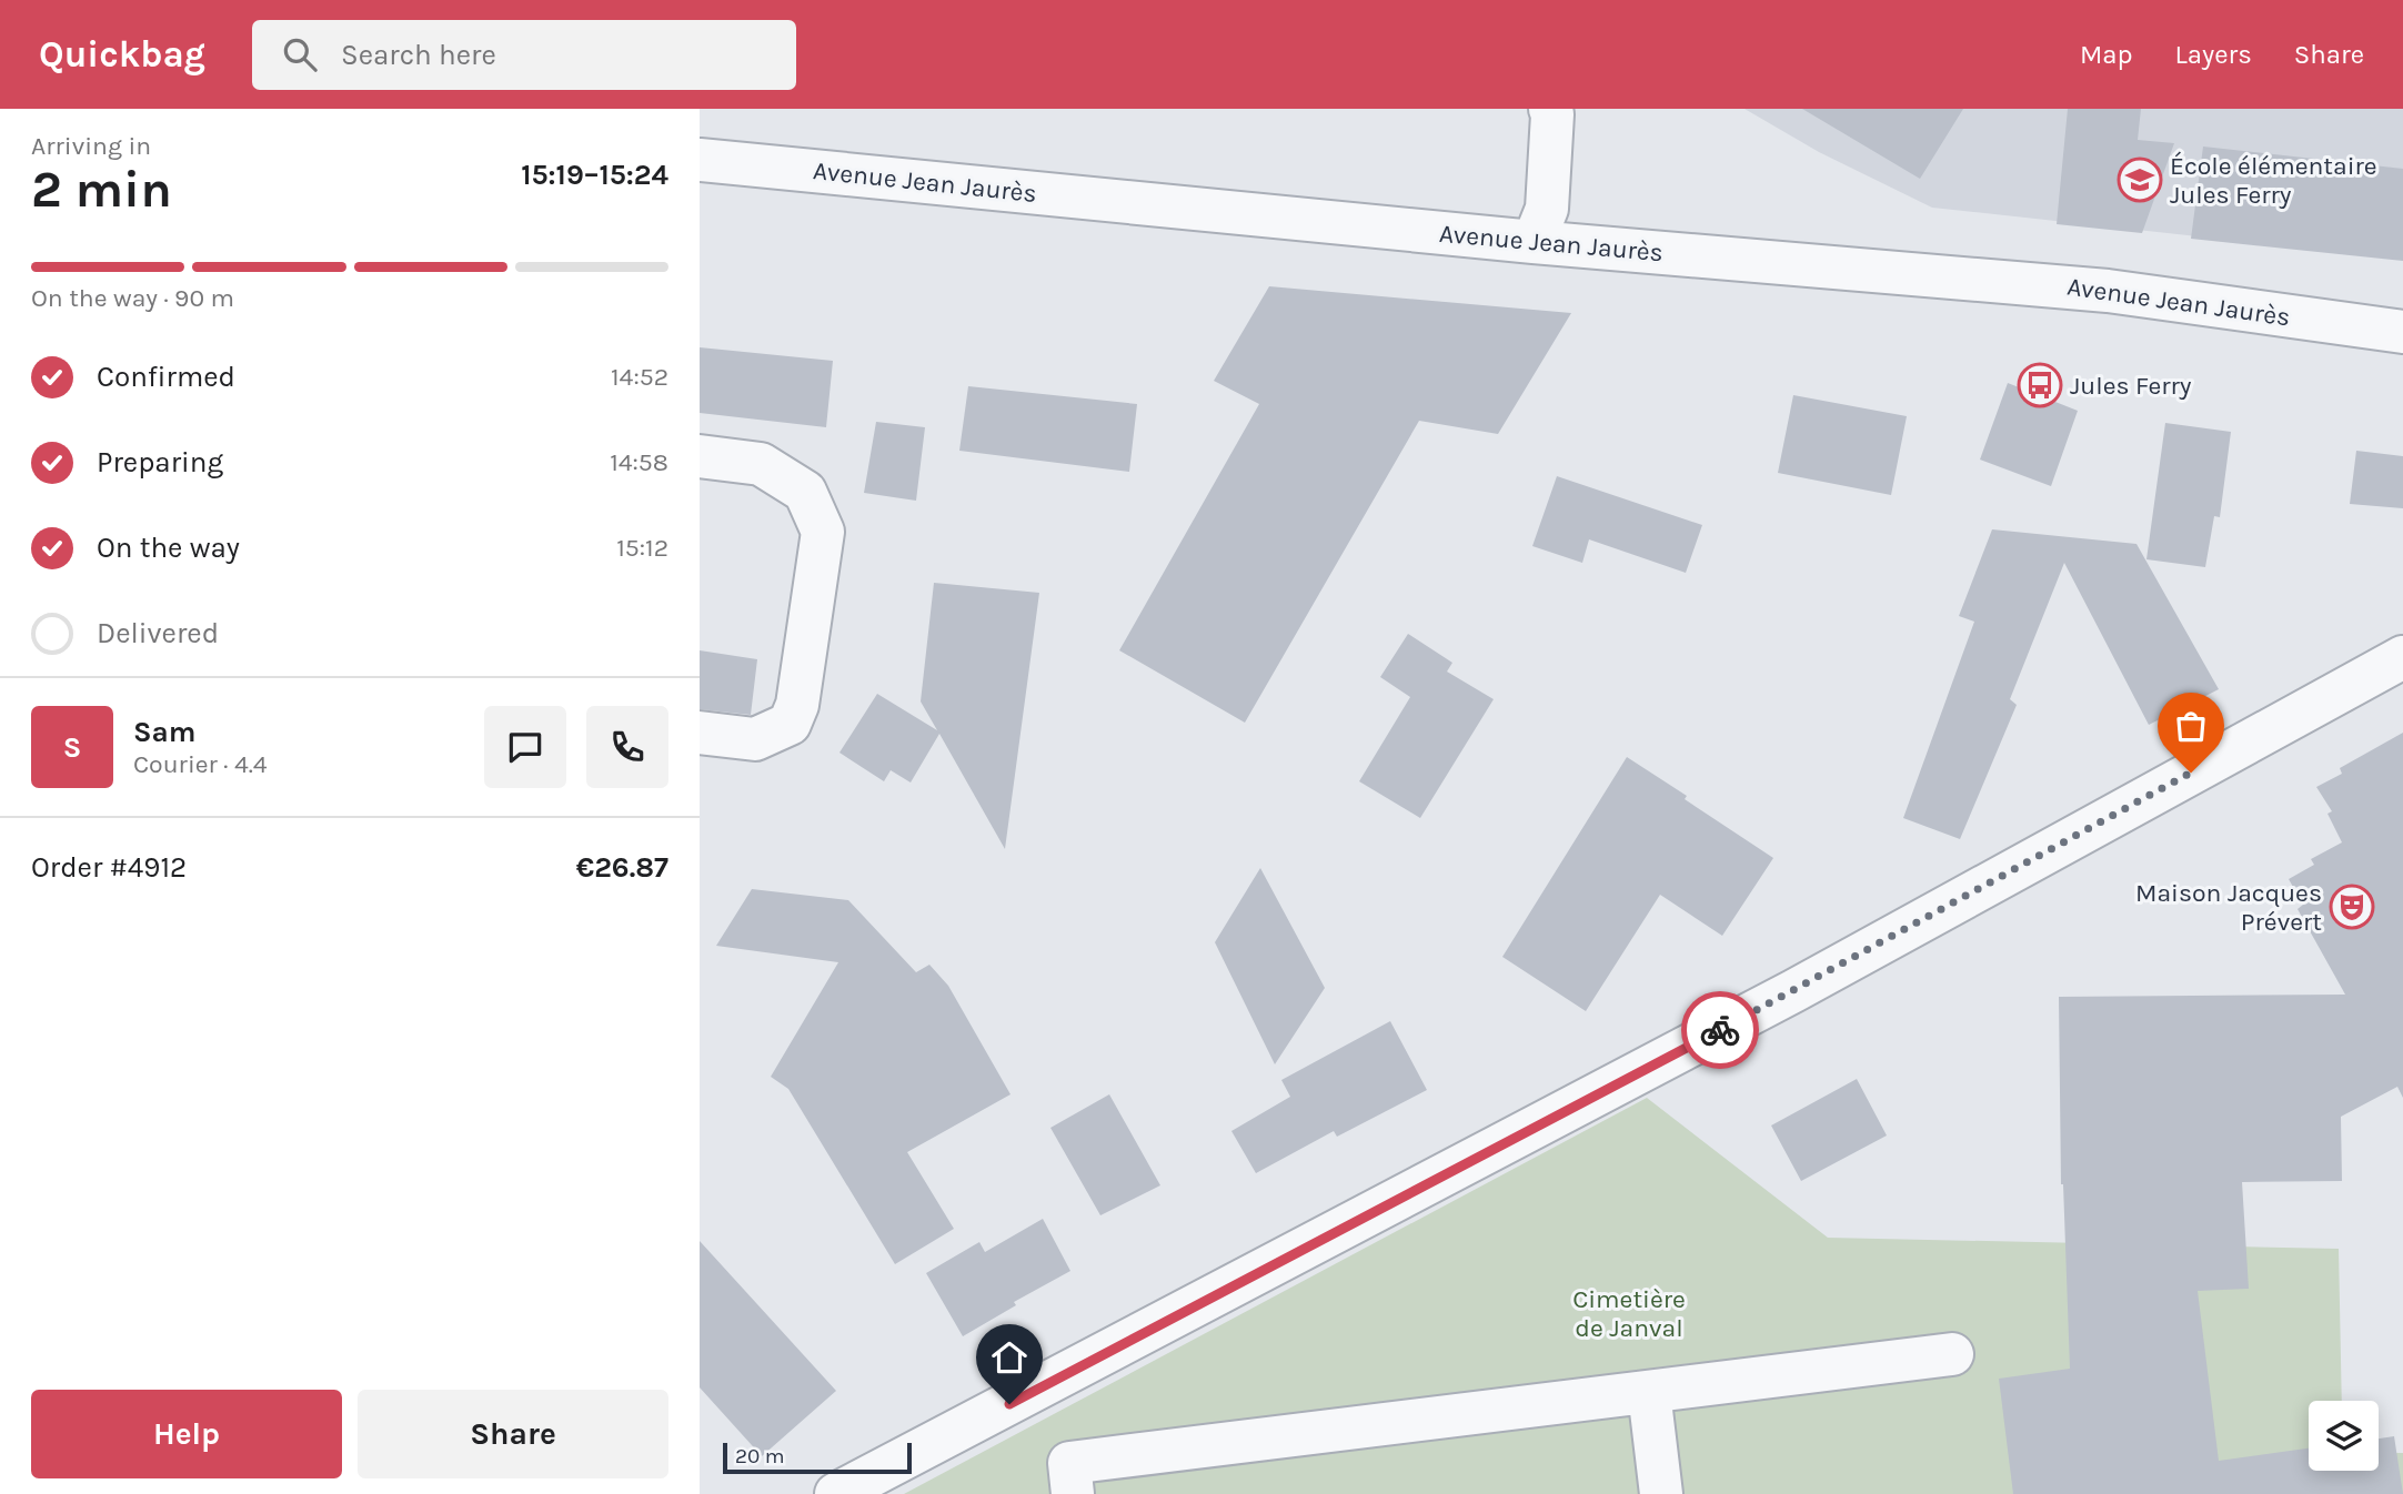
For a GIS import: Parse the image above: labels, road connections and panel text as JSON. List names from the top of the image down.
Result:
{
  "streets": {
    "street": ["Avenue Jean Jaurès"]
  },
  "parks": ["Cimetière de Janval"],
  "places": {
    "school or university": ["École élémentaire Jules Ferry"],
    "bus stop": ["Jules Ferry"],
    "theatre": ["Maison Jacques Prévert"]
  },
  "scale_bar": "20 m",
  "page": {
    "header": "Quickbag",
    "search": "Search here",
    "nav": ["Map", "Layers", "Share"],
    "heading": ["2 min", "Arriving in", "15:19–15:24"],
    "panel": [
      "Sam",
      "Courier · 4.4",
      "Order #4912",
      "€26.87"
    ],
    "bar": "On the way · 90 m",
    "list": [
      ["Confirmed", "14:52"],
      ["Preparing", "14:58"],
      ["On the way", "15:12"],
      "Delivered"
    ],
    "round": "S",
    "buttons": ["Help", "Share"],
    "scale": "20 m"
  }
}
